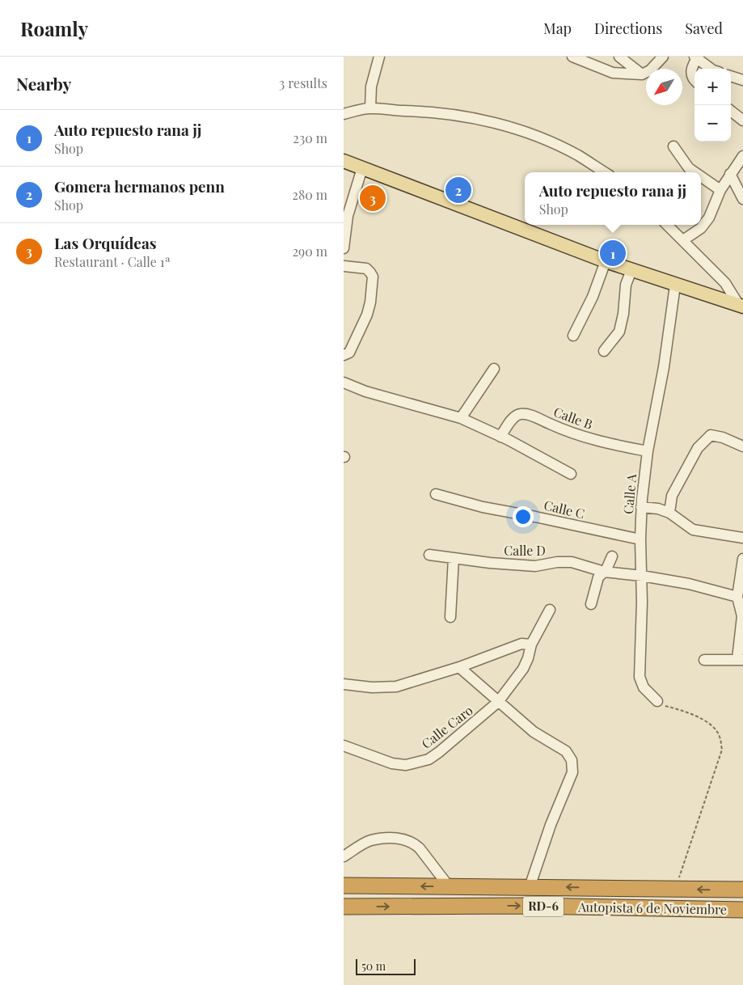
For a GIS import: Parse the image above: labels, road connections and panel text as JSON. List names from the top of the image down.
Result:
{
  "streets": {
    "highway": ["RD-6", "Autopista 6 de Noviembre"],
    "street": [
      "Calle B",
      "Calle A",
      "Calle C",
      "Calle D",
      "Calle Caro"
    ]
  },
  "crossings": [
    ["Calle B", "Calle A"],
    ["Calle A", "Calle C"],
    ["Calle A", "Calle D"]
  ],
  "scale_bar": "50 m",
  "north": "bottom left",
  "page": {
    "header": "Roamly",
    "nav": ["Map", "Directions", "Saved"],
    "heading": ["Nearby", "3 results"],
    "map_buttons": ["+", "−"],
    "list": [
      {
        "mark": "1",
        "name": "Auto repuesto rana jj",
        "note": "Shop",
        "value": "230 m"
      },
      {
        "mark": "2",
        "name": "Gomera hermanos penn",
        "note": "Shop",
        "value": "280 m"
      },
      {
        "mark": "3",
        "name": "Las Orquídeas",
        "note": "Restaurant · Calle 1ª",
        "value": "290 m"
      }
    ],
    "popup": ["Auto repuesto rana jj", "Shop"],
    "pins": ["2", "3", "1"],
    "scale": "50 m"
  }
}
